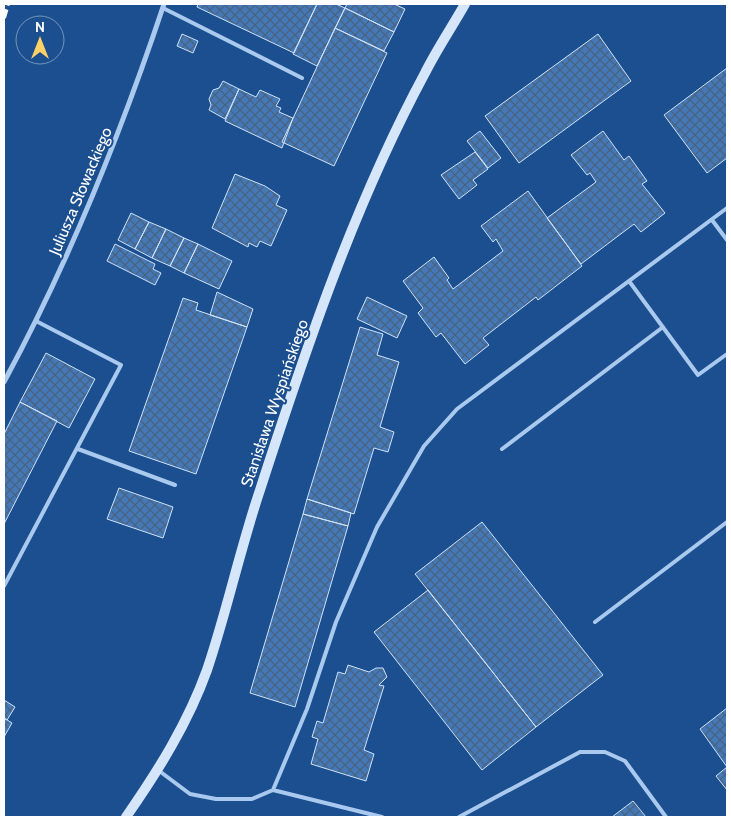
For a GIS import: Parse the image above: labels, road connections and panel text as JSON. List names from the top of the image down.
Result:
{
  "streets": {
    "main road": ["Stanisława Wyspiańskiego"],
    "street": ["Juliusza Słowackiego"]
  },
  "north": "top"
}
